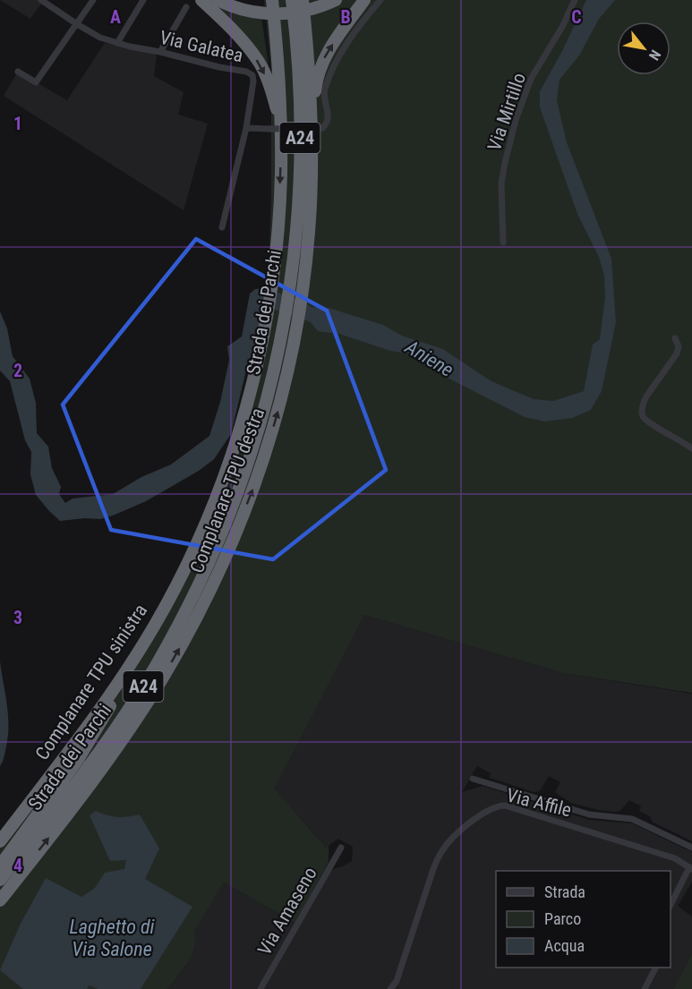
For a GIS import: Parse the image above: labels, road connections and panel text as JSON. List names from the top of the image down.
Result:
{
  "streets": {
    "highway": [
      "A24",
      "Strada dei Parchi",
      "Complanare TPU destra",
      "Complanare TPU sinistra"
    ],
    "street": [
      "Via Galatea",
      "Via Mirtillo",
      "Via Affile",
      "Via Amaseno"
    ]
  },
  "crossings": [
    ["Strada dei Parchi", "Complanare TPU destra"],
    ["Strada dei Parchi", "Complanare TPU sinistra"],
    ["Complanare TPU destra", "Complanare TPU sinistra"]
  ],
  "water": ["Aniene", "Laghetto di Via Salone"],
  "legend": ["Strada", "Parco", "Acqua"],
  "north": "bottom right",
  "grid": {
    "columns": ["A", "B", "C"],
    "rows": [
      "1",
      "2",
      "3",
      "4"
    ]
  }
}
